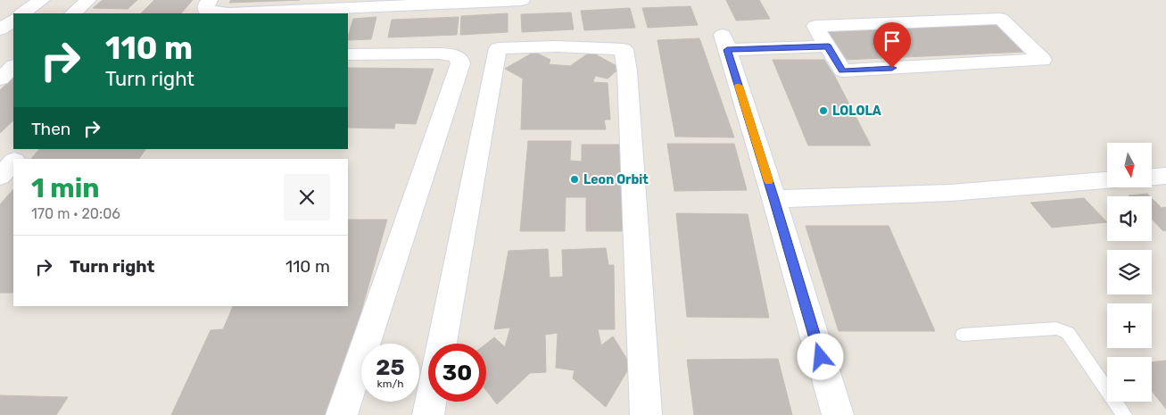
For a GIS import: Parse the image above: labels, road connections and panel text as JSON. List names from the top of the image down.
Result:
{
  "places": ["LOLOLA", "Leon Orbit"],
  "north": "bottom",
  "page": {
    "turn": ["110 m", "Turn right"],
    "then": "Then",
    "map_buttons": ["+", "−"],
    "heading": ["1 min", "170 m · 20:06"],
    "list": [
      {
        "name": "Turn right",
        "value": "110 m"
      }
    ],
    "speed": "25 km/h",
    "limit": "30"
  }
}
